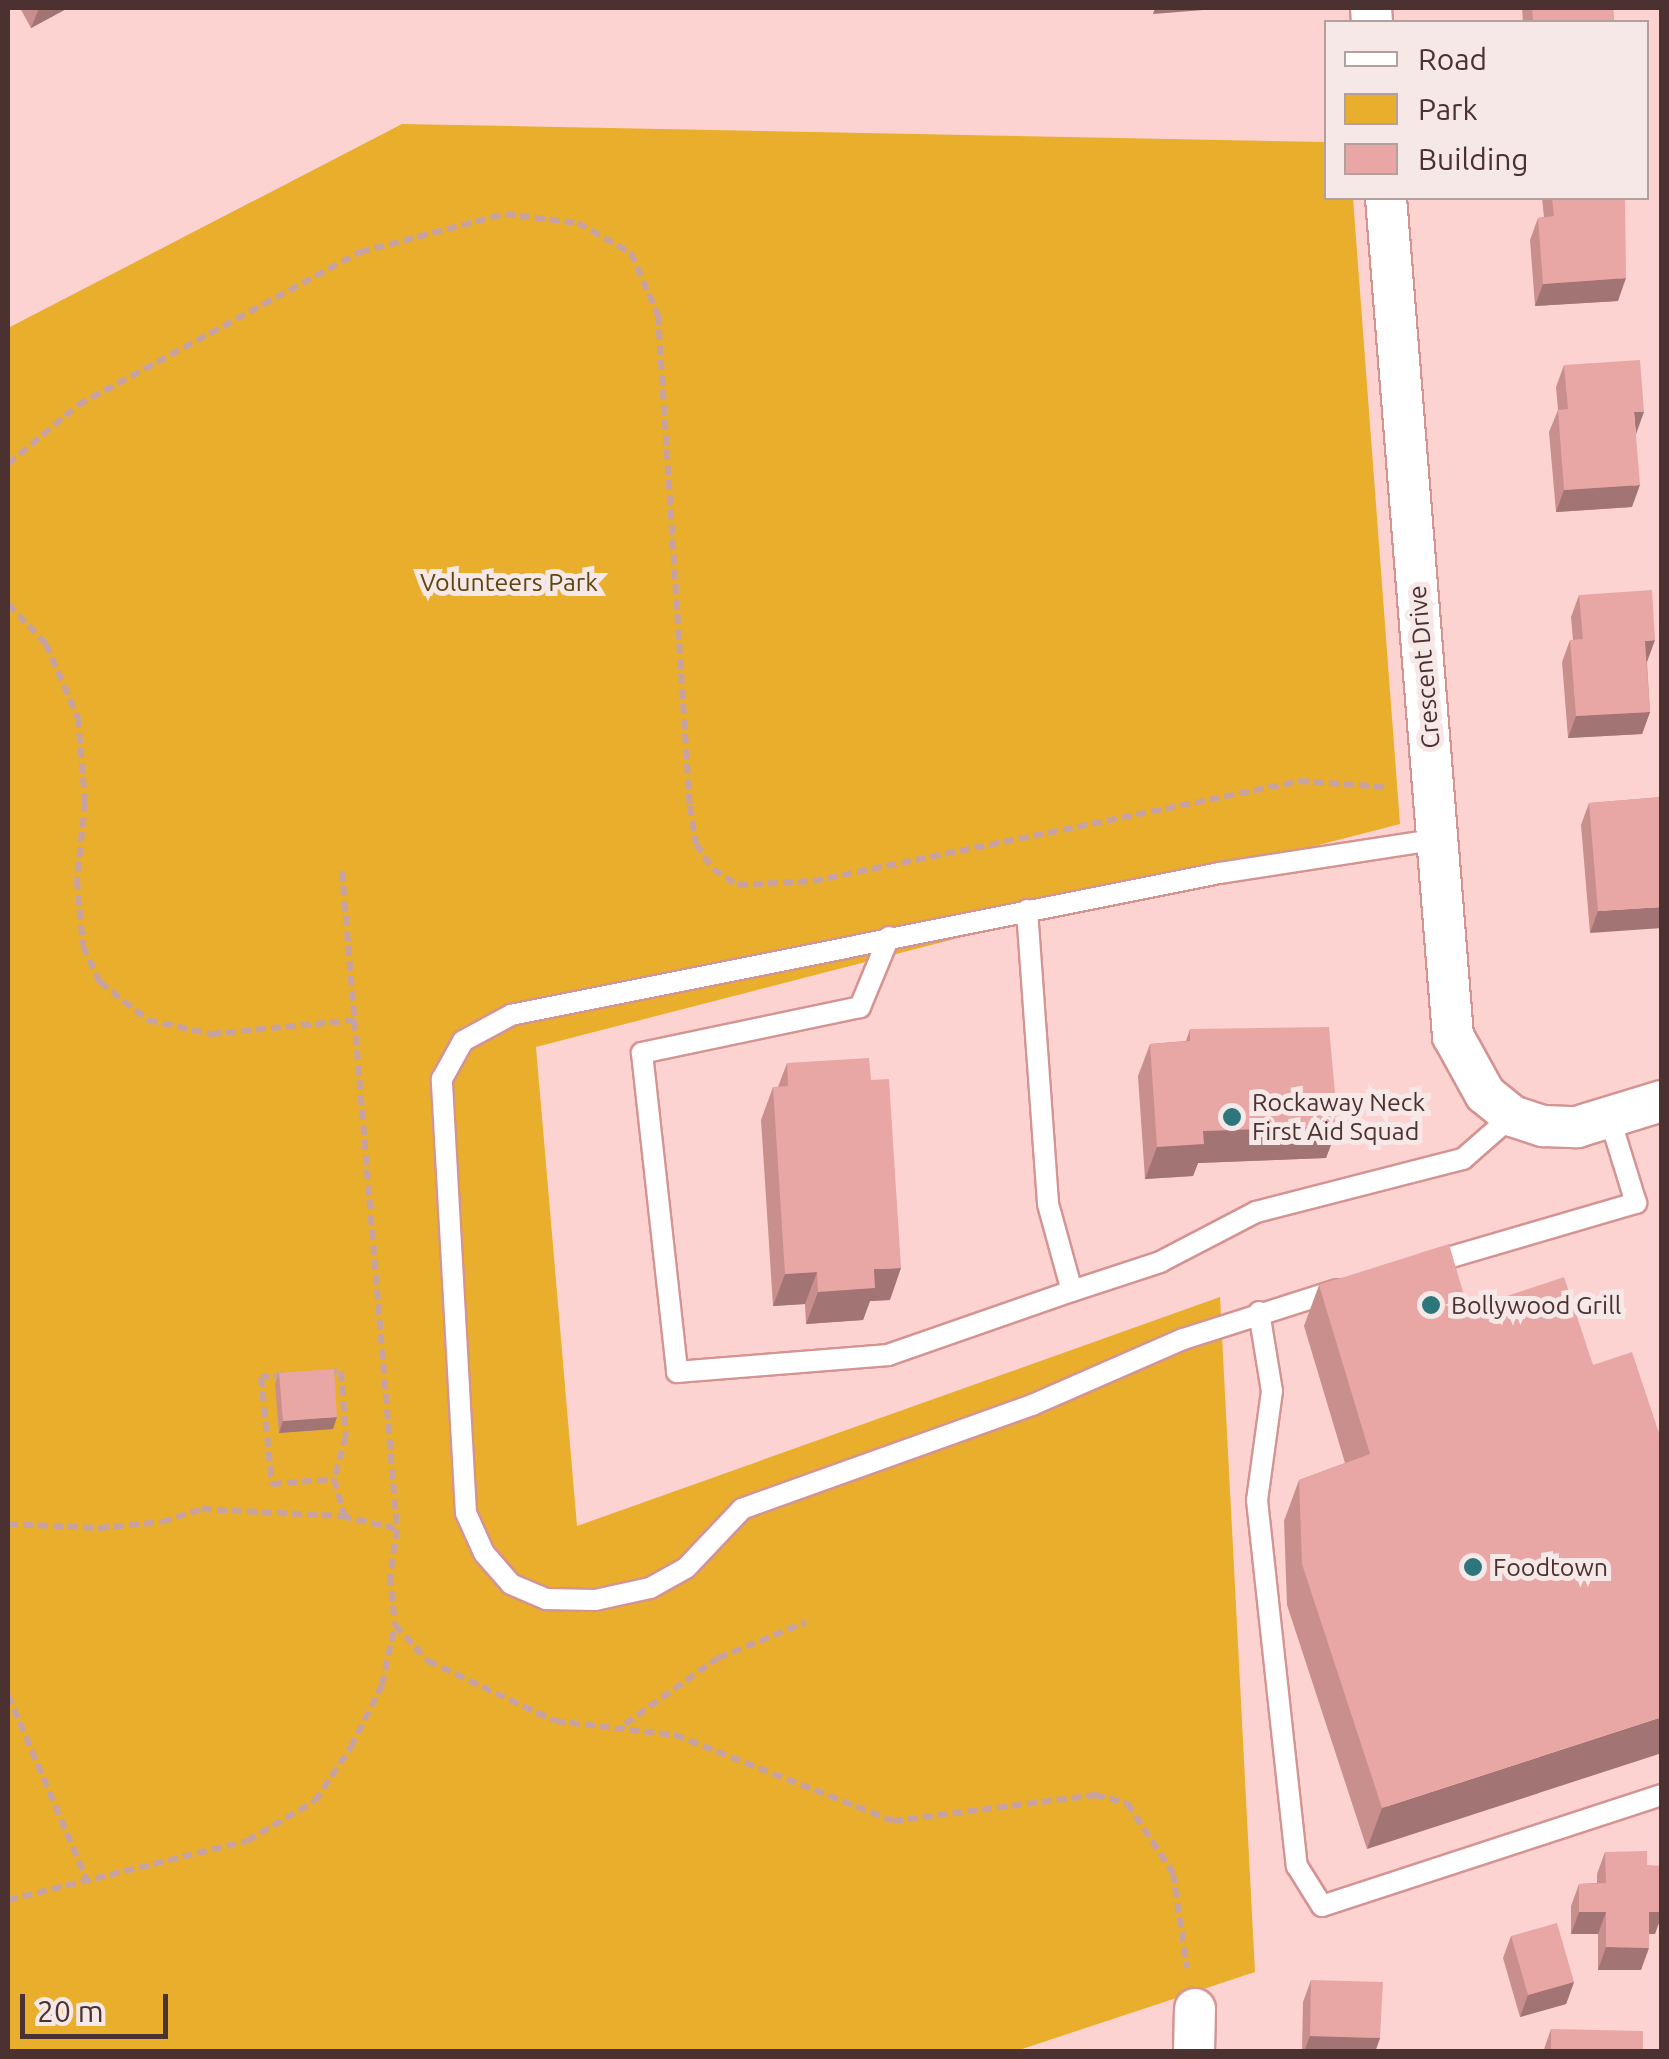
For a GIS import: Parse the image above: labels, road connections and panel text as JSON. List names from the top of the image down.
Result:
{
  "streets": {
    "street": ["Crescent Drive"]
  },
  "parks": ["Volunteers Park"],
  "places": ["Rockaway Neck First Aid Squad", "Bollywood Grill", "Foodtown"],
  "legend": ["Road", "Park", "Building"],
  "scale_bar": "20 m"
}
